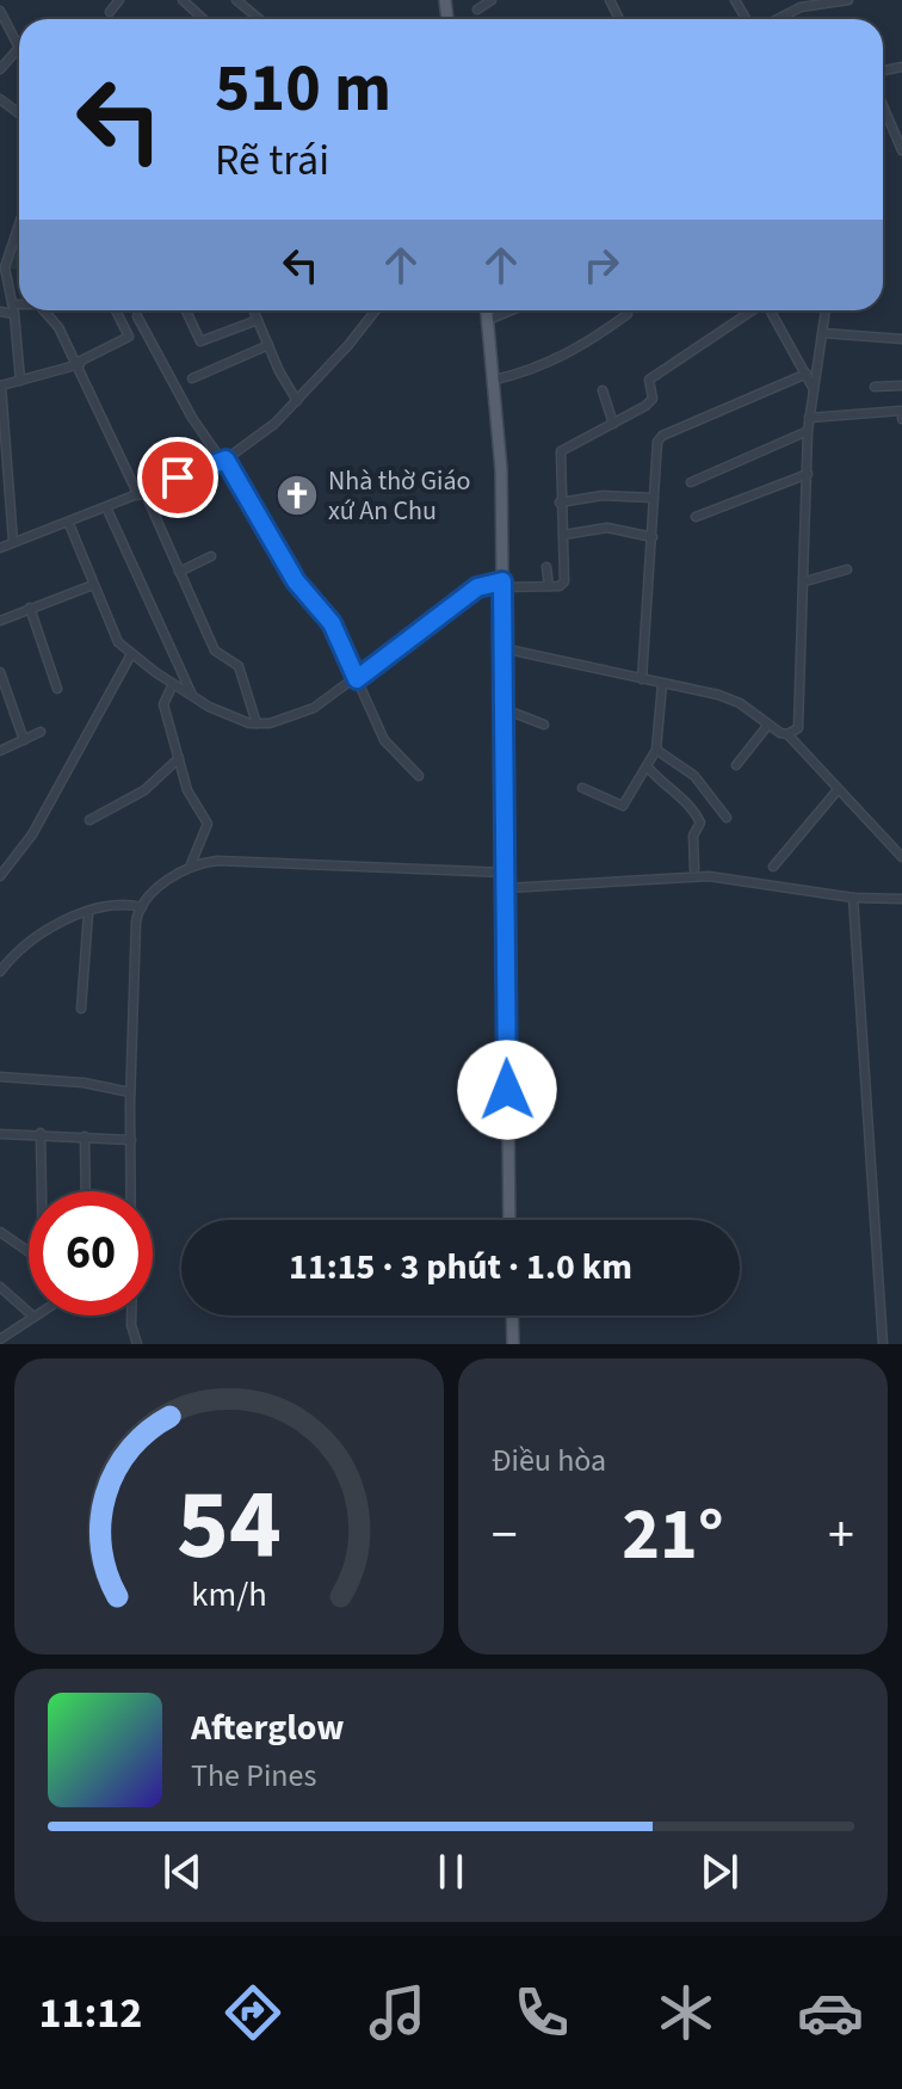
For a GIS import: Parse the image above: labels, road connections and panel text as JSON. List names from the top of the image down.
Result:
{
  "places": {
    "church": ["Nhà thờ Giáo xứ An Chu"]
  },
  "page": {
    "turn": ["510 m", "Rẽ trái"],
    "limit": "60",
    "trip": "11:15 · 3 phút · 1.0 km",
    "tile": "Điều hòa",
    "heat": ["−", "21°", "+"],
    "song": ["Afterglow", "The Pines"],
    "tabs": "11:12",
    "gauge": ["54", "km/h"]
  }
}
